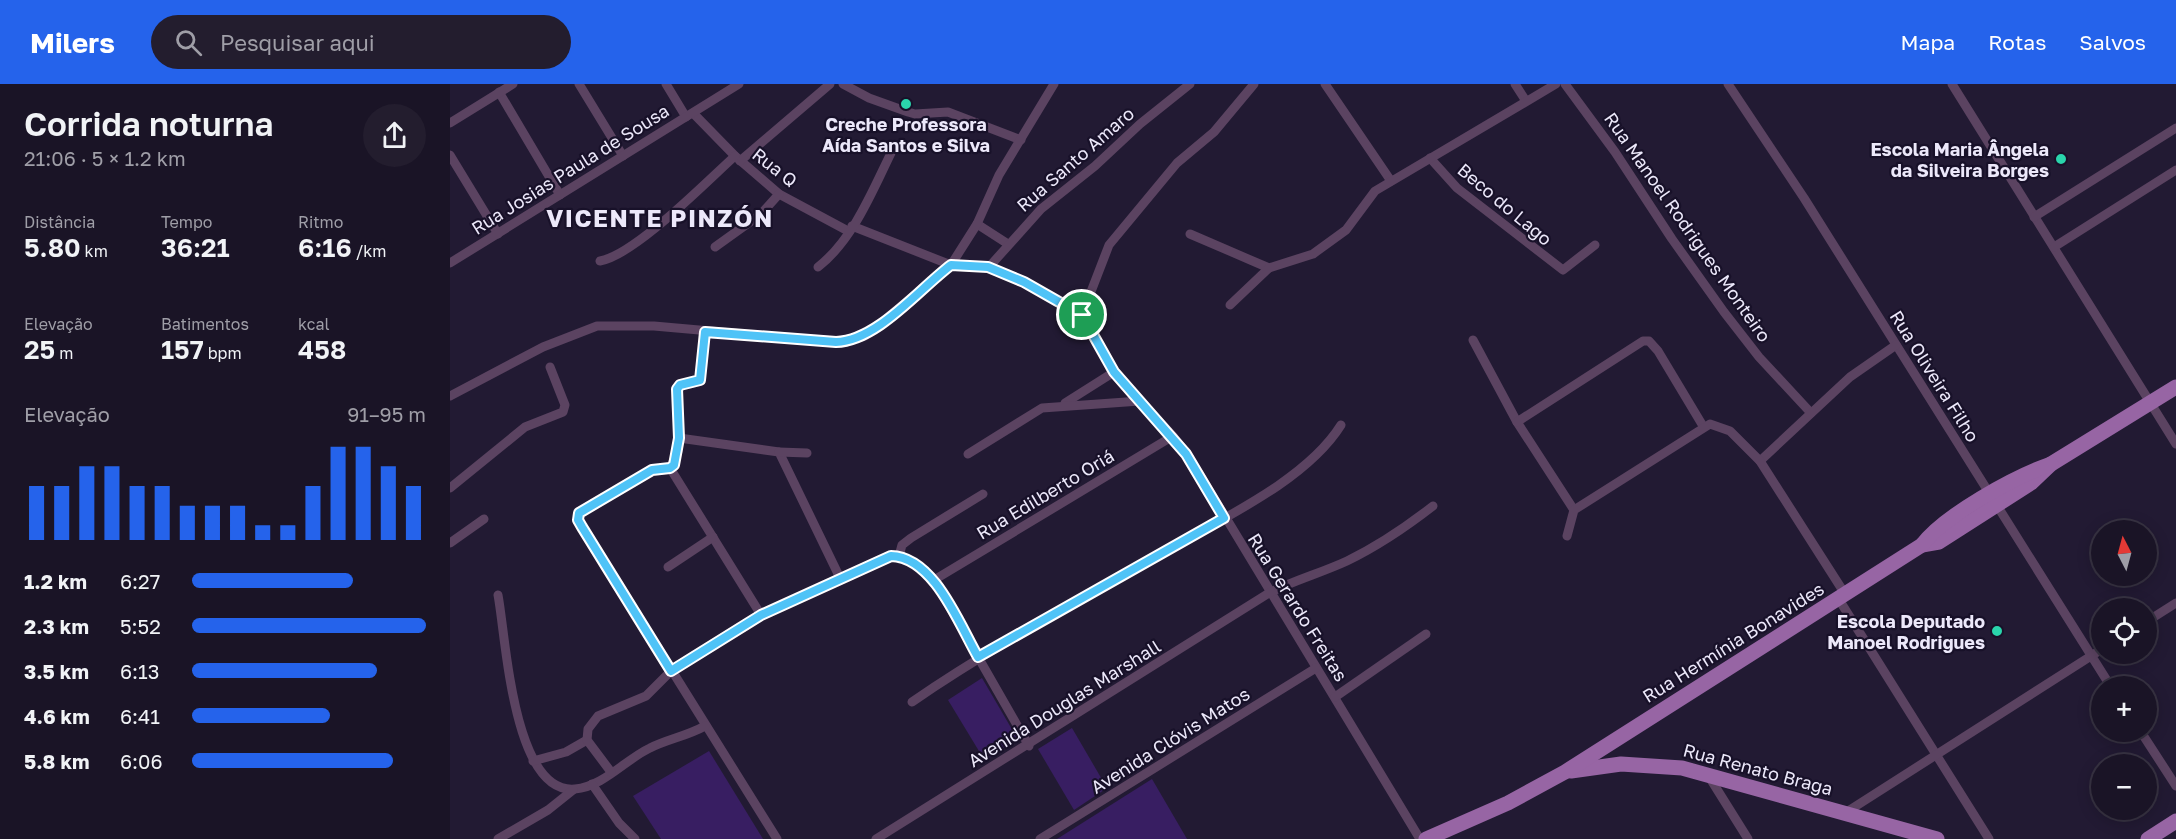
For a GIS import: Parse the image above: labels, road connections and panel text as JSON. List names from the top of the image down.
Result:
{
  "streets": {
    "main road": ["Rua Hermínia Bonavides", "Rua Renato Braga"],
    "street": [
      "Rua Santo Amaro",
      "Rua Q",
      "Rua Josias Paula de Sousa",
      "Beco do Lago",
      "Rua Manoel Rodrigues Monteiro",
      "Rua Oliveira Filho",
      "Rua Edilberto Oriá",
      "Rua Gerardo Freitas",
      "Avenida Douglas Marshall",
      "Avenida Clóvis Matos"
    ]
  },
  "crossings": [
    ["Rua Santo Amaro", "Rua Q"],
    ["Rua Q", "Rua Josias Paula de Sousa"],
    ["Rua Q", "Rua Gerardo Freitas"],
    ["Rua Oliveira Filho", "Rua Hermínia Bonavides"],
    ["Rua Edilberto Oriá", "Rua Gerardo Freitas"],
    ["Rua Gerardo Freitas", "Avenida Douglas Marshall"],
    ["Rua Gerardo Freitas", "Avenida Clóvis Matos"],
    ["Rua Hermínia Bonavides", "Rua Renato Braga"]
  ],
  "districts": ["VICENTE PINZÓN"],
  "places": ["Creche Professora Aída Santos e Silva", "Escola Maria Ângela da Silveira Borges", "Escola Deputado Manoel Rodrigues"],
  "north": "top",
  "page": {
    "header": "Milers",
    "search": "Pesquisar aqui",
    "nav": ["Mapa", "Rotas", "Salvos"],
    "heading": ["Corrida noturna", "21:06 · 5 × 1.2 km"],
    "stats": [
      ["Distância", "5.80 km"],
      ["Tempo", "36:21"],
      ["Ritmo", "6:16 /km"],
      ["Elevação", "25 m"],
      ["Batimentos", "157 bpm"],
      ["kcal", "458"]
    ],
    "chart": ["Elevação", "91–95 m"],
    "map_buttons": ["+", "−"],
    "list": [
      {
        "name": "1.2 km",
        "note": "6:27"
      },
      {
        "name": "2.3 km",
        "note": "5:52"
      },
      {
        "name": "3.5 km",
        "note": "6:13"
      },
      {
        "name": "4.6 km",
        "note": "6:41"
      },
      {
        "name": "5.8 km",
        "note": "6:06"
      }
    ]
  }
}
